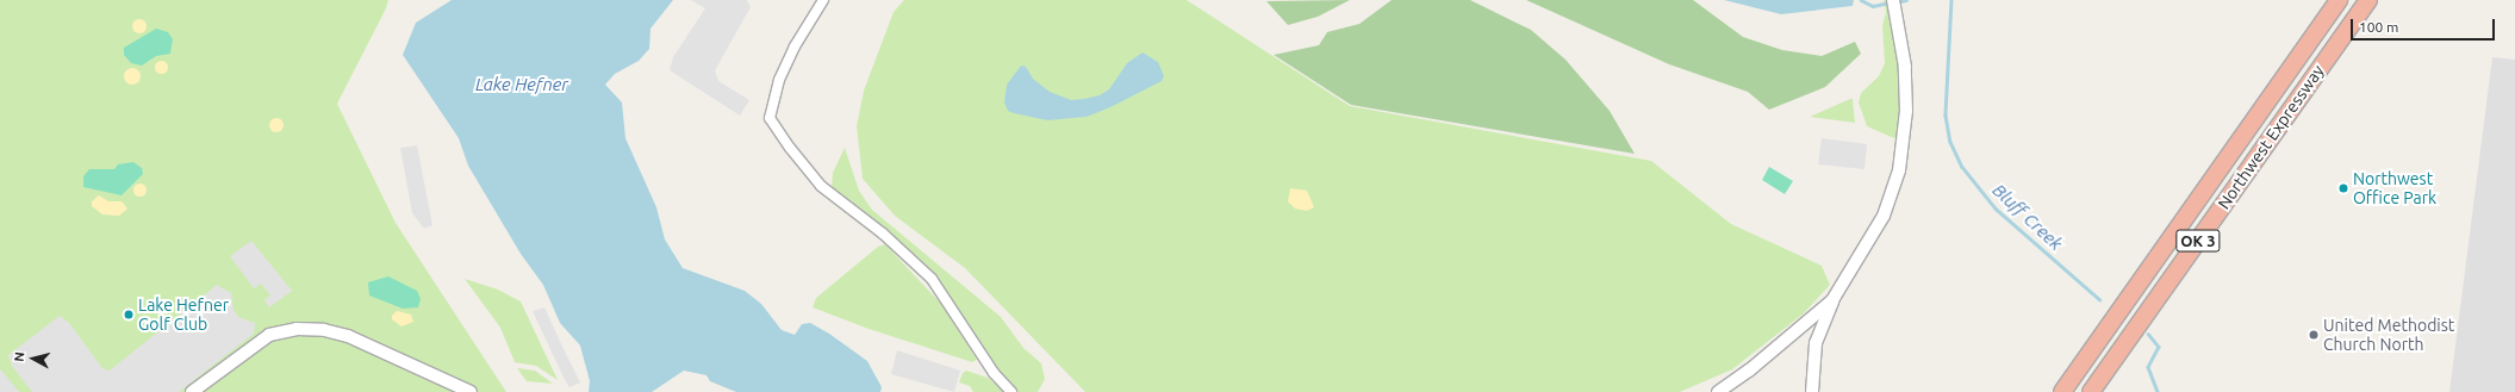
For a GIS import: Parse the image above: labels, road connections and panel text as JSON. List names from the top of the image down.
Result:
{
  "streets": {
    "highway": ["Northwest Expressway", "OK 3"]
  },
  "water": ["Lake Hefner", "Bluff Creek"],
  "places": ["Northwest Office Park", "Lake Hefner Golf Club", "United Methodist Church North"],
  "scale_bar": "100 m",
  "north": "left"
}
